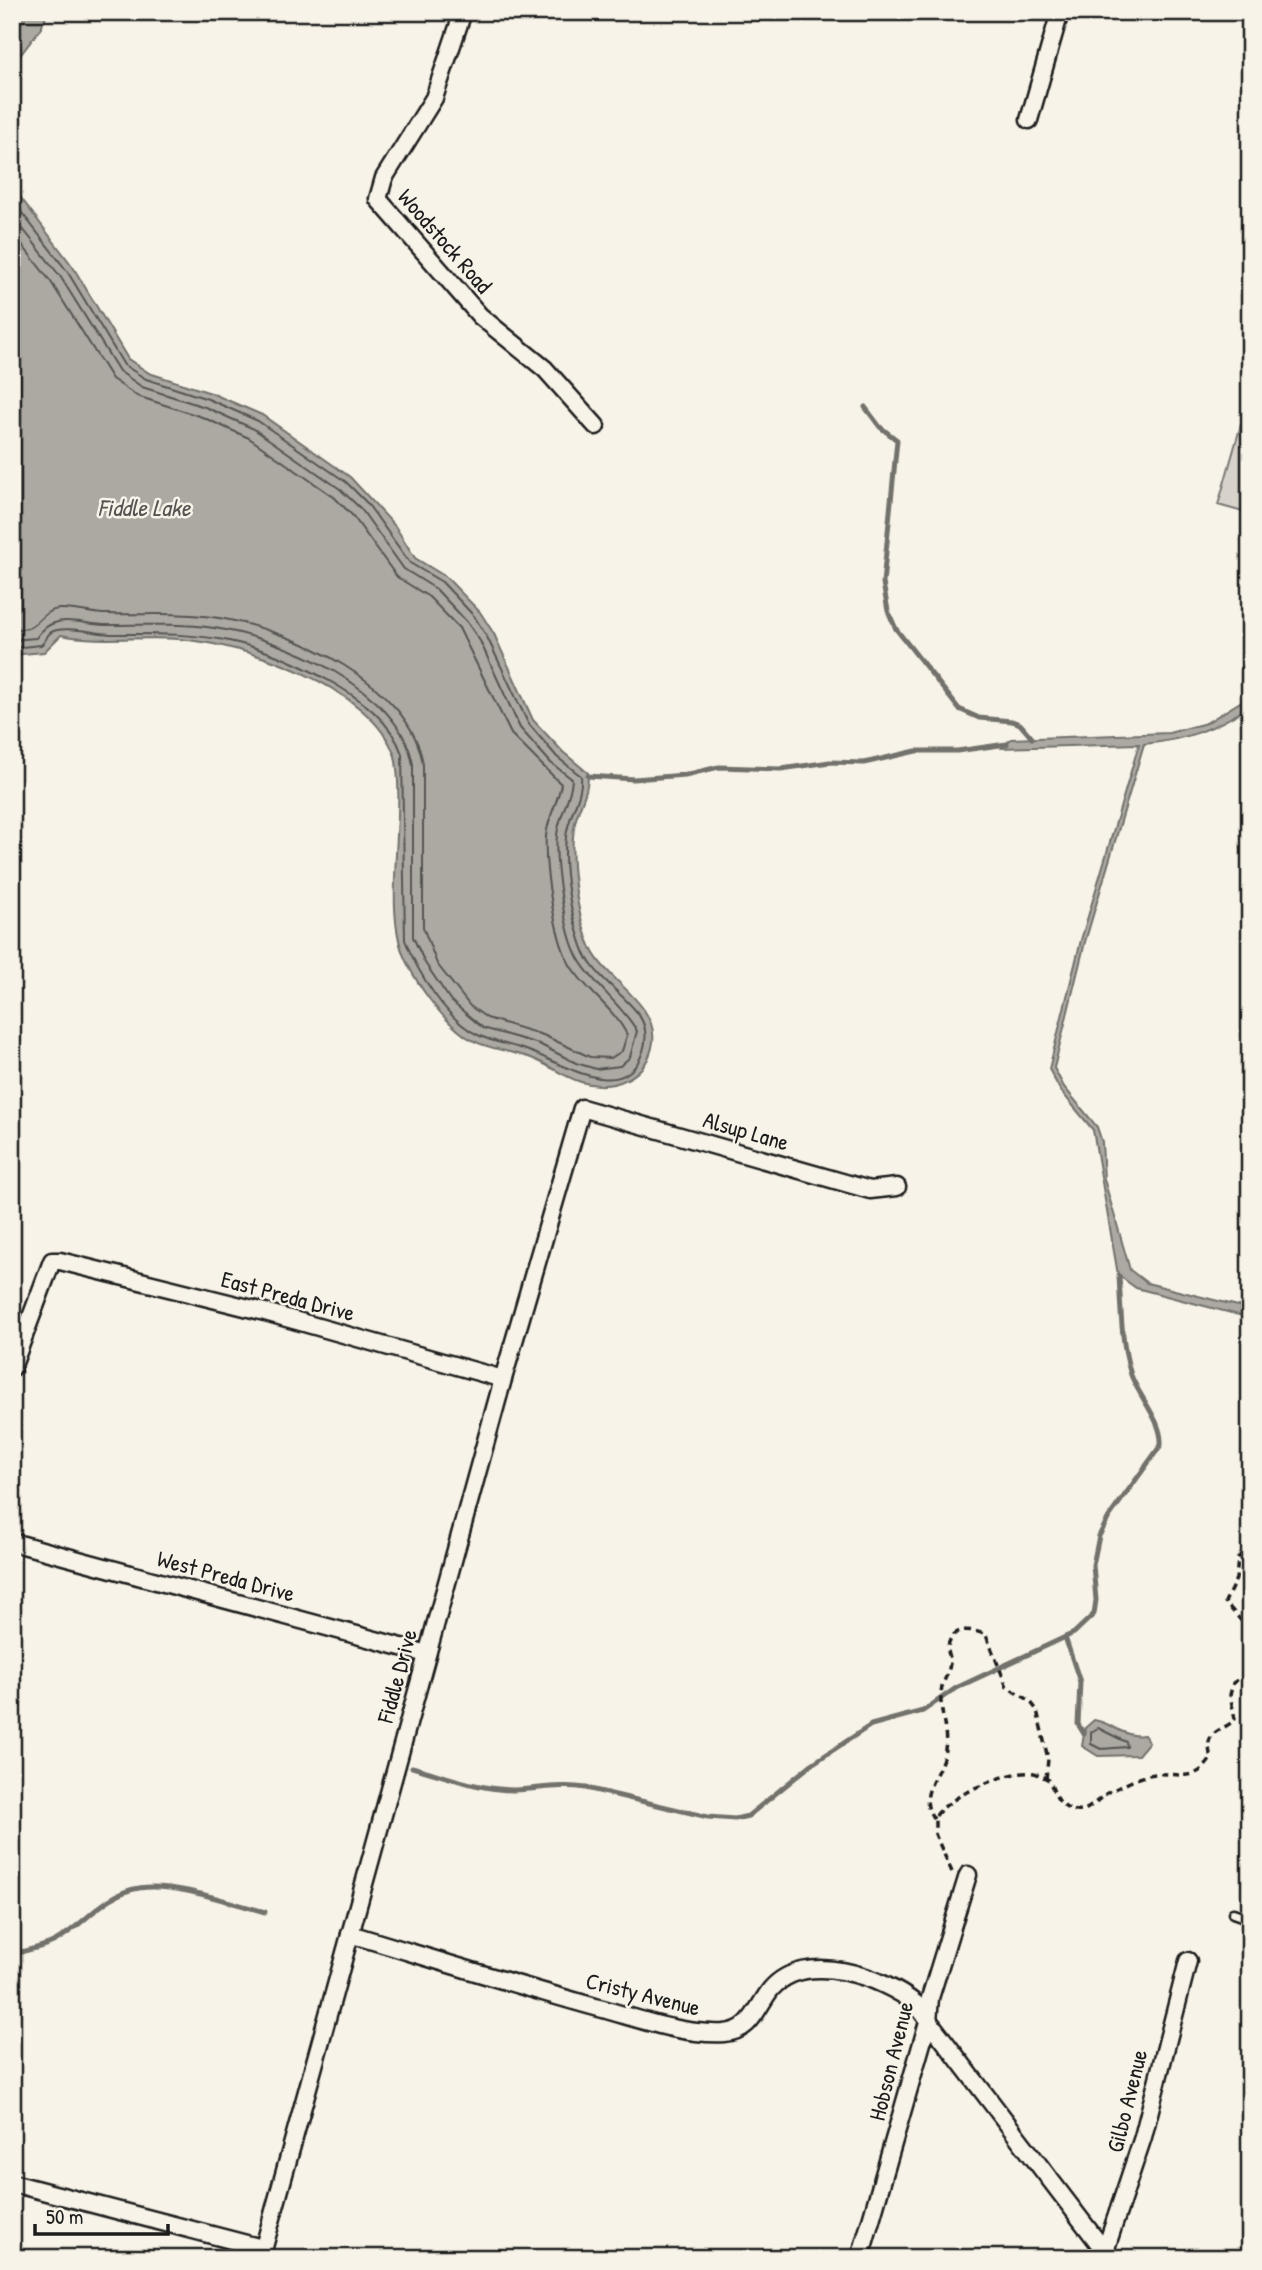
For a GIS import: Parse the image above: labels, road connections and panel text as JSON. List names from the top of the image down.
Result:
{
  "streets": {
    "street": [
      "Woodstock Road",
      "Alsup Lane",
      "East Preda Drive",
      "West Preda Drive",
      "Fiddle Drive",
      "Cristy Avenue",
      "Hobson Avenue",
      "Gilbo Avenue"
    ]
  },
  "crossings": [
    ["Alsup Lane", "Fiddle Drive"],
    ["East Preda Drive", "Fiddle Drive"],
    ["West Preda Drive", "Fiddle Drive"],
    ["Fiddle Drive", "Cristy Avenue"],
    ["Cristy Avenue", "Hobson Avenue"],
    ["Cristy Avenue", "Gilbo Avenue"]
  ],
  "water": ["Fiddle Lake"],
  "scale_bar": "50 m"
}
